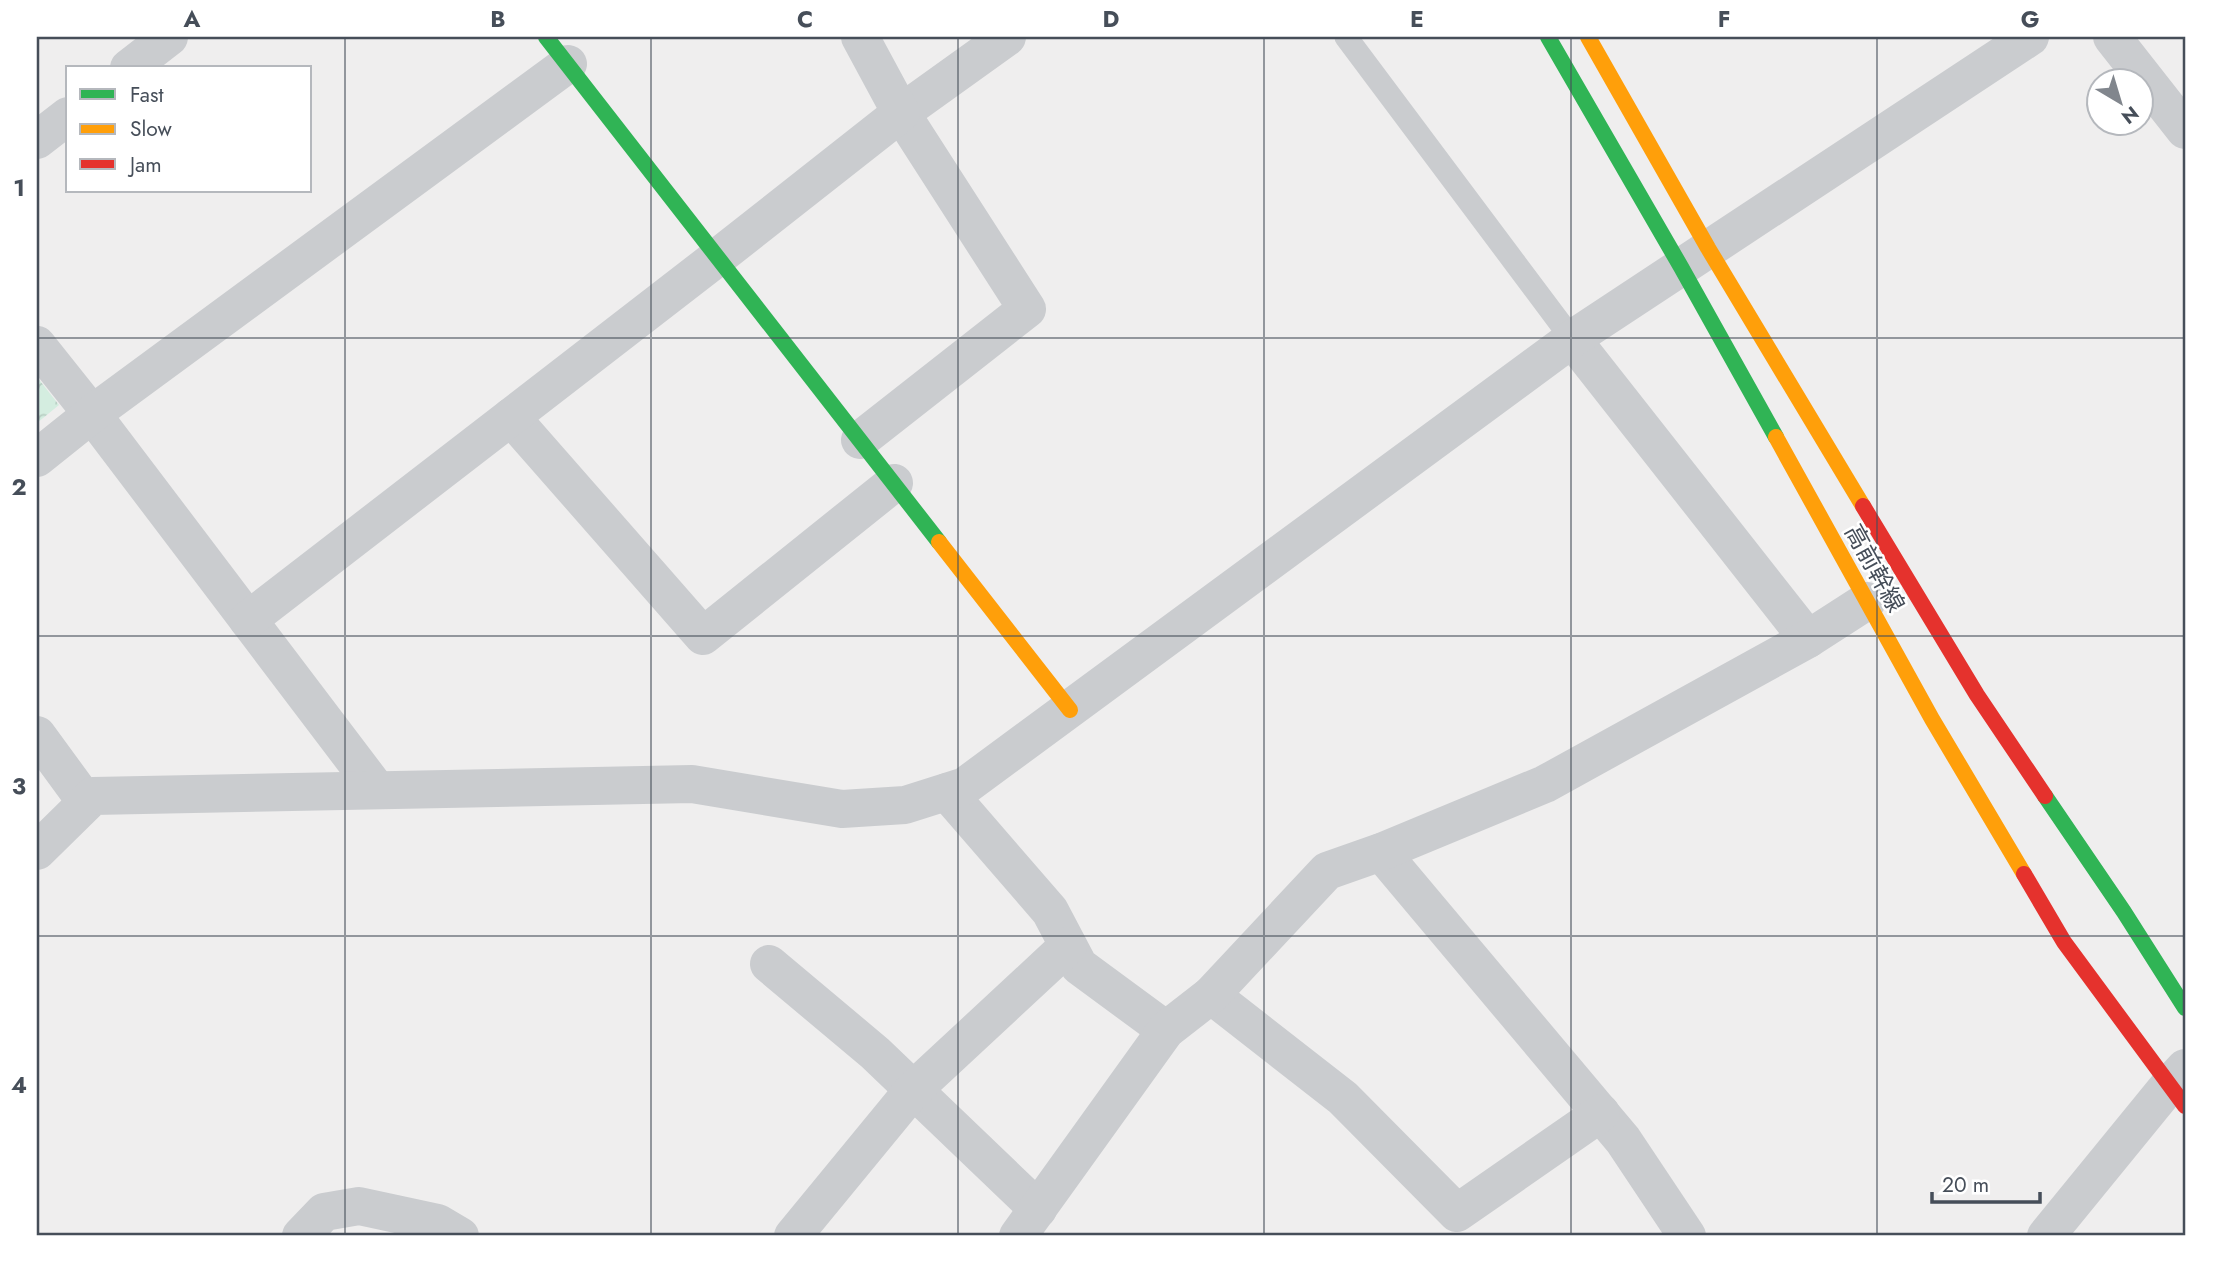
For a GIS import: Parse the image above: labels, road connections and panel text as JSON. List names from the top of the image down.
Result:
{
  "streets": {
    "street": ["高前幹線"]
  },
  "legend": ["Fast", "Slow", "Jam"],
  "scale_bar": "20 m",
  "north": "bottom right",
  "grid": {
    "columns": [
      "A",
      "B",
      "C",
      "D",
      "E",
      "F",
      "G"
    ],
    "rows": [
      "1",
      "2",
      "3",
      "4"
    ]
  }
}
